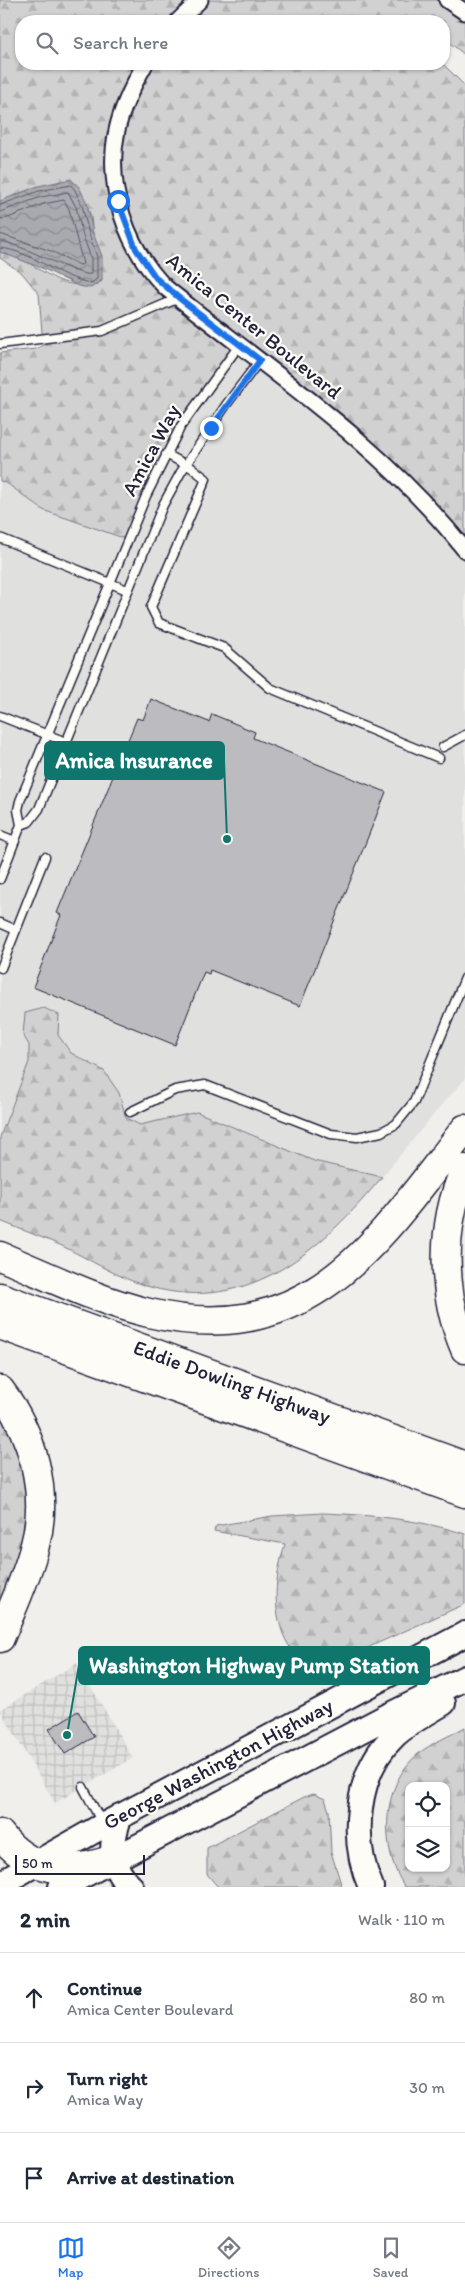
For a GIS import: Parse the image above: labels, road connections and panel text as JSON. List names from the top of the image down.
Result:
{
  "streets": {
    "highway": ["Eddie Dowling Highway"],
    "main road": ["George Washington Highway"],
    "street": ["Amica Center Boulevard"],
    "lane": ["Amica Way"]
  },
  "crossings": [
    ["Amica Center Boulevard", "Amica Way"]
  ],
  "places": ["Amica Insurance", "Washington Highway Pump Station"],
  "scale_bar": "50 m",
  "page": {
    "search": "Search here",
    "scale": "50 m",
    "heading": ["2 min", "Walk · 110 m"],
    "list": [
      ["Continue", "Amica Center Boulevard", "80 m"],
      ["Turn right", "Amica Way", "30 m"],
      "Arrive at destination"
    ],
    "nav": ["Map", "Directions", "Saved"]
  }
}
